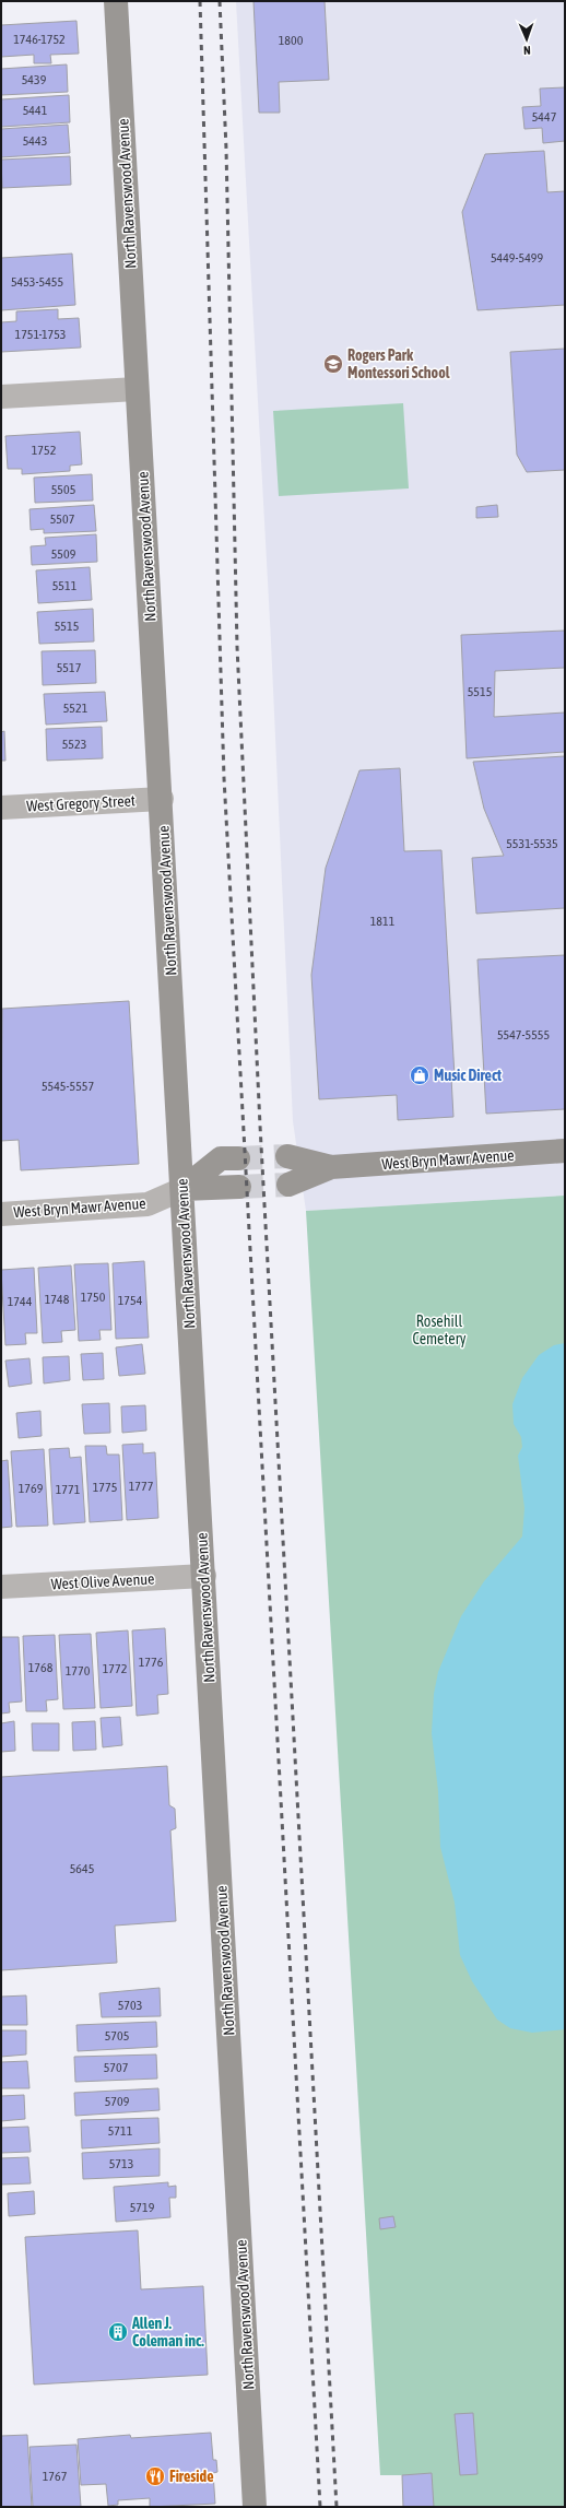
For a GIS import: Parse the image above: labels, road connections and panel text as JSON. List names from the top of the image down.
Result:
{
  "streets": {
    "street": [
      "North Ravenswood Avenue",
      "West Gregory Street",
      "West Bryn Mawr Avenue",
      "West Olive Avenue"
    ]
  },
  "crossings": [
    ["North Ravenswood Avenue", "West Gregory Street"],
    ["North Ravenswood Avenue", "West Bryn Mawr Avenue"],
    ["North Ravenswood Avenue", "West Olive Avenue"]
  ],
  "parks": ["Rosehill Cemetery"],
  "places": {
    "school or university": ["Rogers Park Montessori School"],
    "shop": ["Music Direct"],
    "building": ["Allen J. Coleman inc."],
    "restaurant": ["Fireside"]
  },
  "house_numbers": [
    "1746-1752",
    "1800",
    "5439",
    "5441",
    "5447",
    "5443",
    "5449-5499",
    "5453-5455",
    "1751-1753",
    "1752",
    "5505",
    "5507",
    "5509",
    "5511",
    "5515",
    "5517",
    "5515",
    "5521",
    "5523",
    "5531-5535",
    "1811",
    "5547-5555",
    "5545-5557",
    "1750",
    "1748",
    "1754",
    "1744",
    "1777",
    "1775",
    "1769",
    "1771",
    "1776",
    "1768",
    "1772",
    "1770",
    "5645",
    "5703",
    "5705",
    "5707",
    "5709",
    "5711",
    "5713",
    "5719",
    "1767"
  ],
  "north": "bottom"
}
